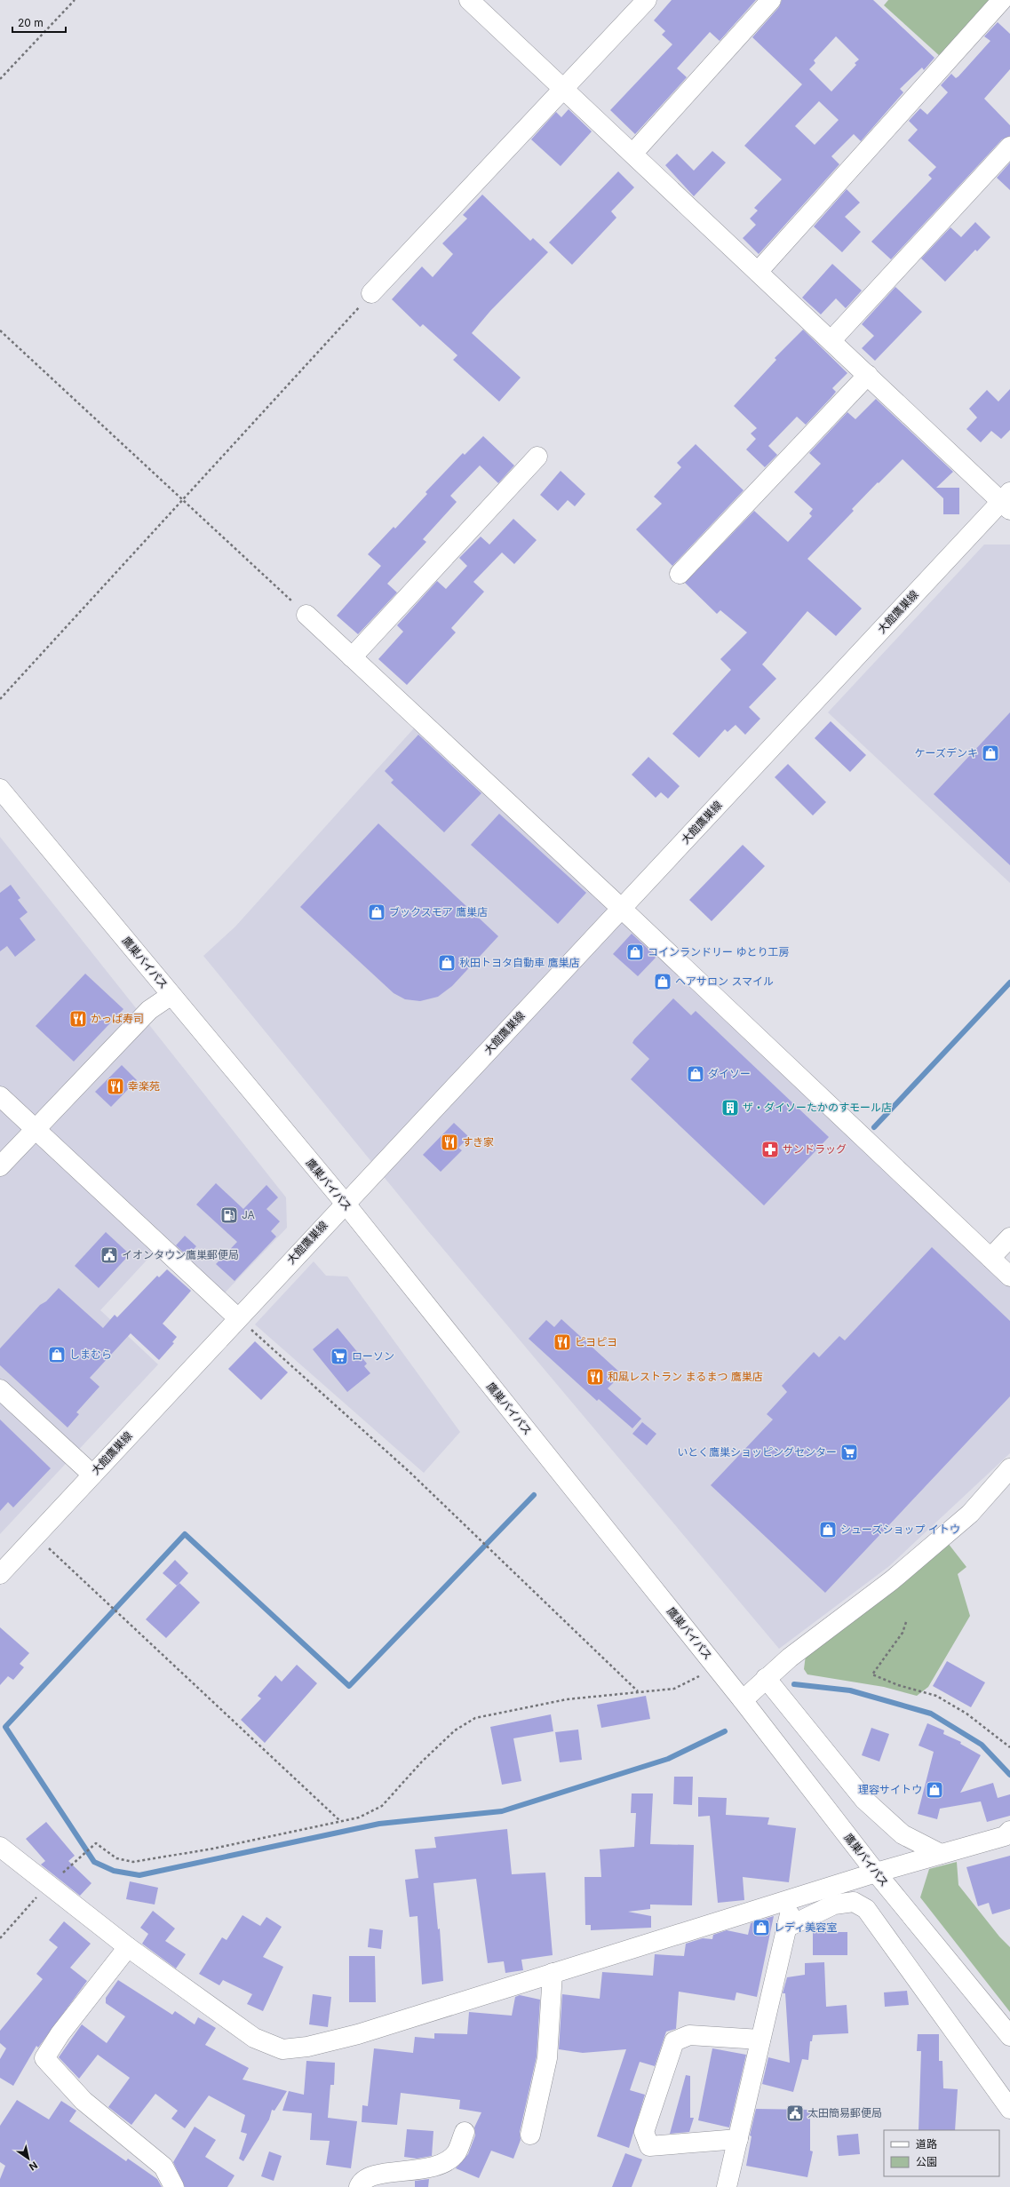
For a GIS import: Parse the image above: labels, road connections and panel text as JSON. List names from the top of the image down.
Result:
{
  "streets": {
    "main road": ["大館鷹巣線", "鷹巣バイパス"]
  },
  "crossings": [
    ["大館鷹巣線", "鷹巣バイパス"]
  ],
  "places": {
    "shop": [
      "ケーズデンキ",
      "ブックスモア 鷹巣店",
      "コインランドリー ゆとり工房",
      "秋田トヨタ自動車 鷹巣店",
      "ヘアサロン スマイル",
      "ダイソー",
      "しまむら",
      "シューズショップ イトウ",
      "理容サイトウ",
      "レディ美容室"
    ],
    "restaurant": [
      "かっぱ寿司",
      "幸楽苑",
      "すき家",
      "ピヨピヨ",
      "和風レストラン まるまつ 鷹巣店"
    ],
    "building": ["ザ・ダイソーたかのすモール店"],
    "pharmacy": ["サンドラッグ"],
    "fuel station": ["JA"],
    "public building": ["イオンタウン鷹巣郵便局", "太田簡易郵便局"],
    "supermarket": ["ローソン", "いとく鷹巣ショッピングセンター"]
  },
  "legend": ["道路", "公園"],
  "scale_bar": "20 m",
  "north": "bottom right"
}
